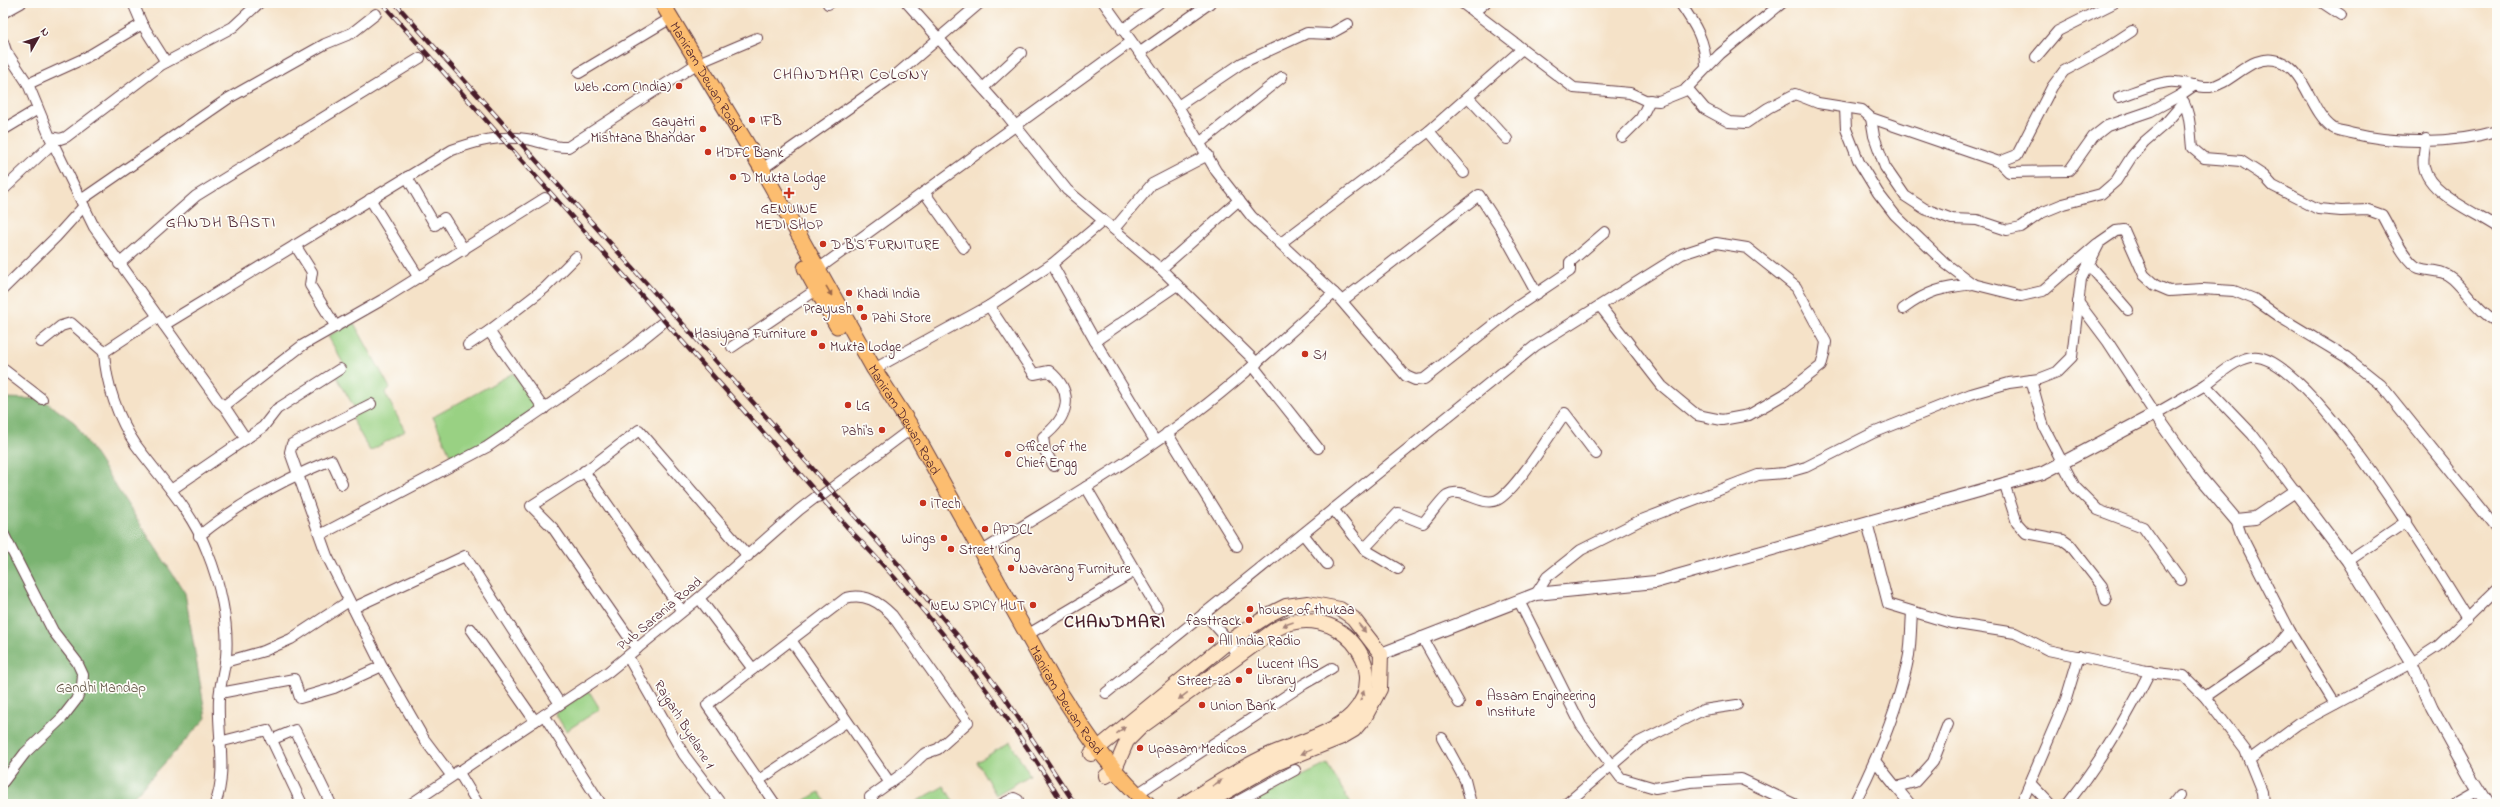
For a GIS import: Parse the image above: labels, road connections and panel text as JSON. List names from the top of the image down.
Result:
{
  "streets": {
    "main road": ["Maniram Dewan Road"],
    "street": ["Pub Sarania Road", "Rajgarh Byelane 1"]
  },
  "crossings": [
    ["Maniram Dewan Road", "Pub Sarania Road"],
    ["Pub Sarania Road", "Rajgarh Byelane 1"]
  ],
  "districts": ["CHANDMARI COLONY", "GANDH BASTI", "CHANDMARI"],
  "parks": ["Gandhi Mandap"],
  "places": {
    "other": [
      "Web .com (India)",
      "IFB",
      "Gayatri Mishtana Bhandar",
      "HDFC Bank",
      "D Mukta Lodge",
      "D B'S FURNITURE",
      "Khadi India",
      "Prayush",
      "Pahi Store",
      "Hasiyana Furniture",
      "Mukta Lodge",
      "S1",
      "LG",
      "Pahi's",
      "Office of the Chief Engg",
      "iTech",
      "APDCL",
      "Wings",
      "Street King",
      "Navarang Furniture",
      "NEW SPICY HUT",
      "house of thukaa",
      "fasttrack",
      "All India Radio",
      "Lucent IAS Library",
      "Street-za",
      "Assam Engineering Institute",
      "Union Bank",
      "Upasam Medicos"
    ],
    "health": ["GENUINE MEDI SHOP"]
  },
  "north": "top right"
}
